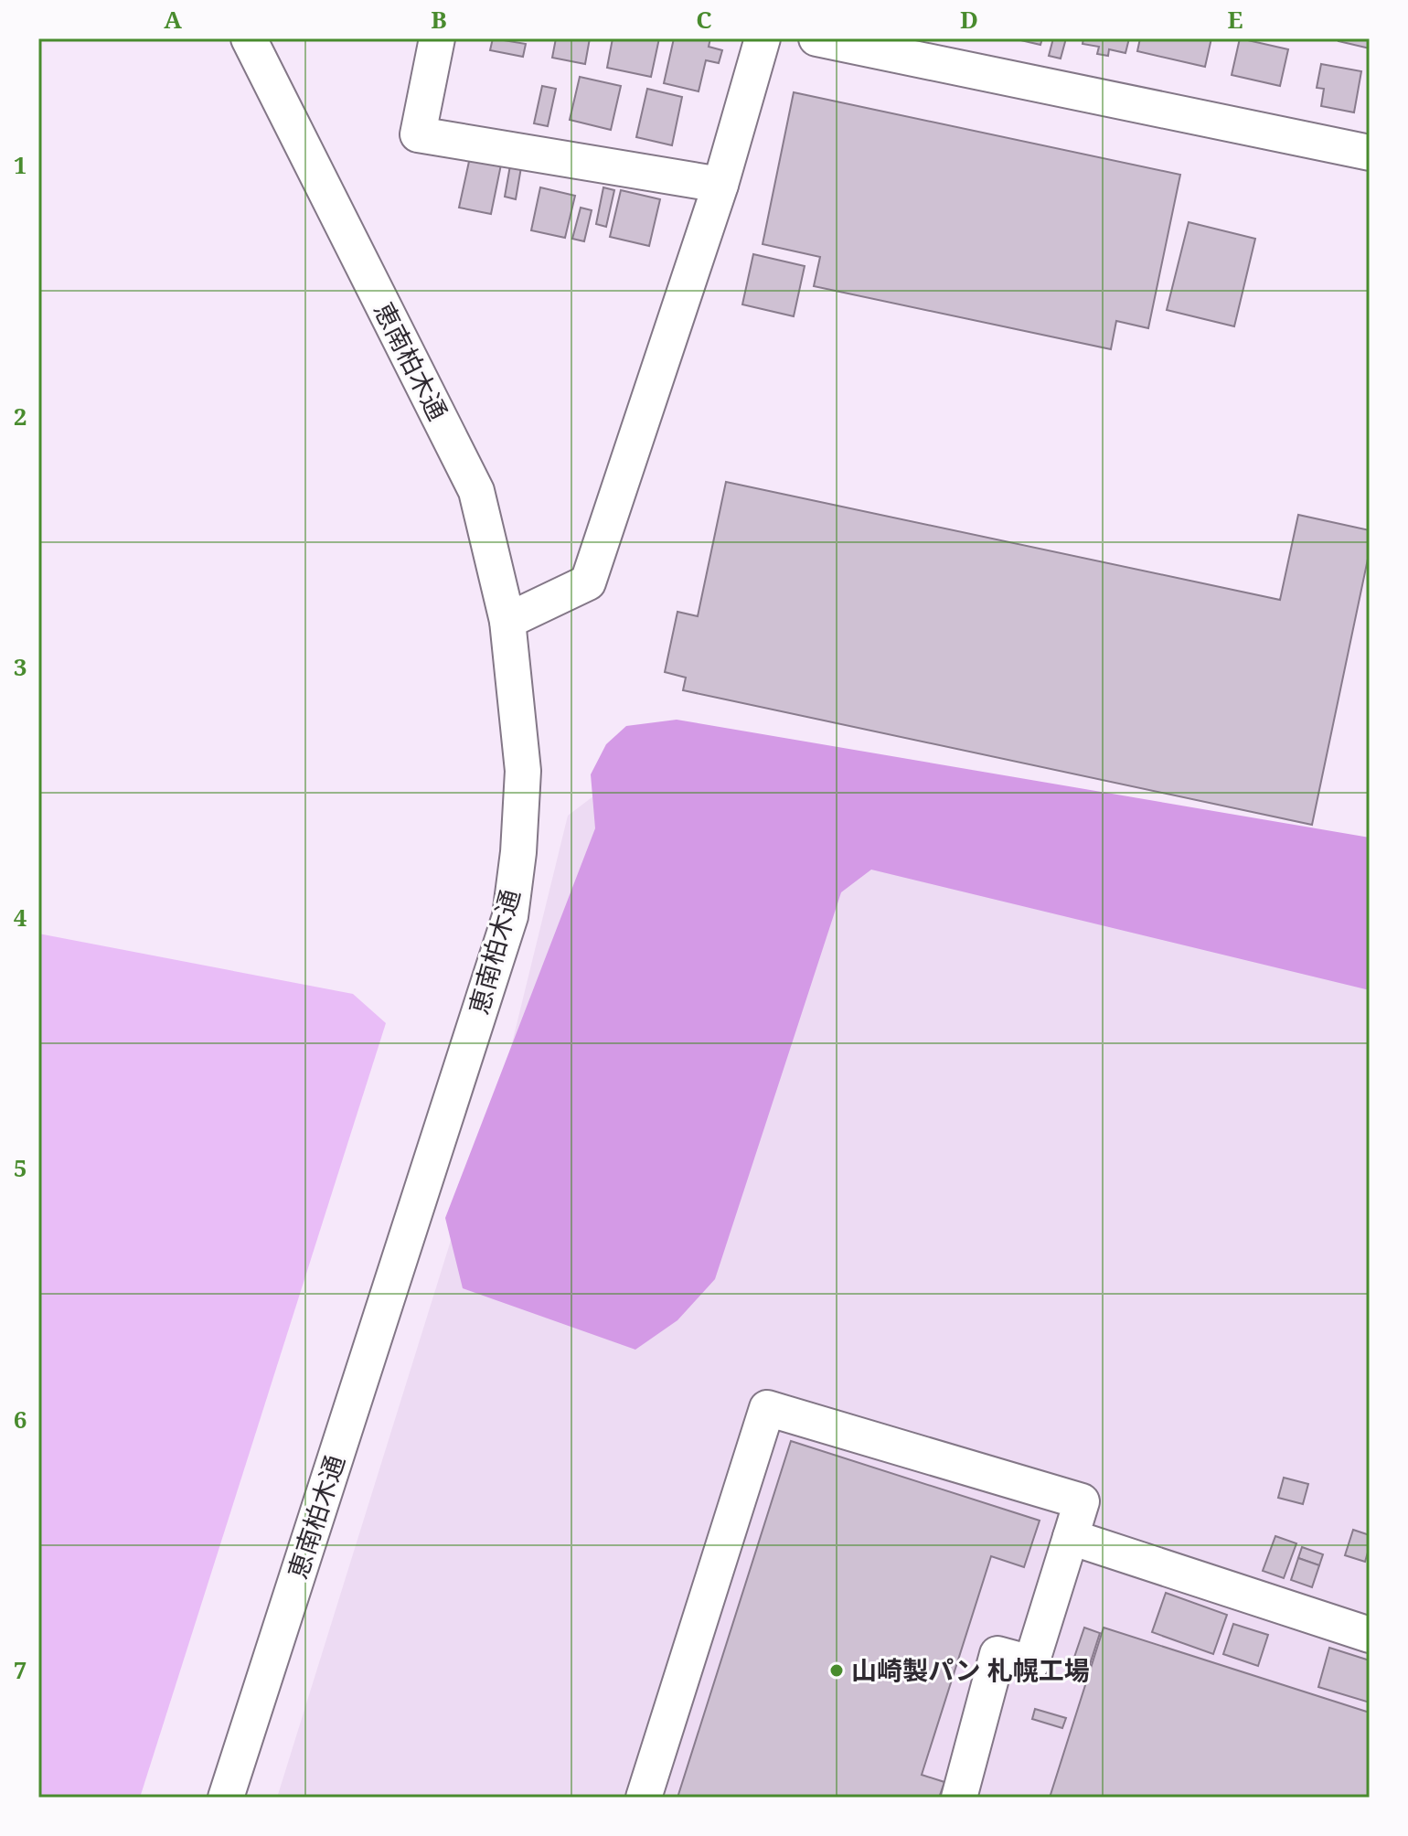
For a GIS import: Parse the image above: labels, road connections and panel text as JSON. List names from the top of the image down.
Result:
{
  "streets": {
    "street": ["恵南柏木通"]
  },
  "places": ["山崎製パン 札幌工場"],
  "grid": {
    "columns": [
      "A",
      "B",
      "C",
      "D",
      "E"
    ],
    "rows": [
      "1",
      "2",
      "3",
      "4",
      "5",
      "6",
      "7"
    ]
  }
}
